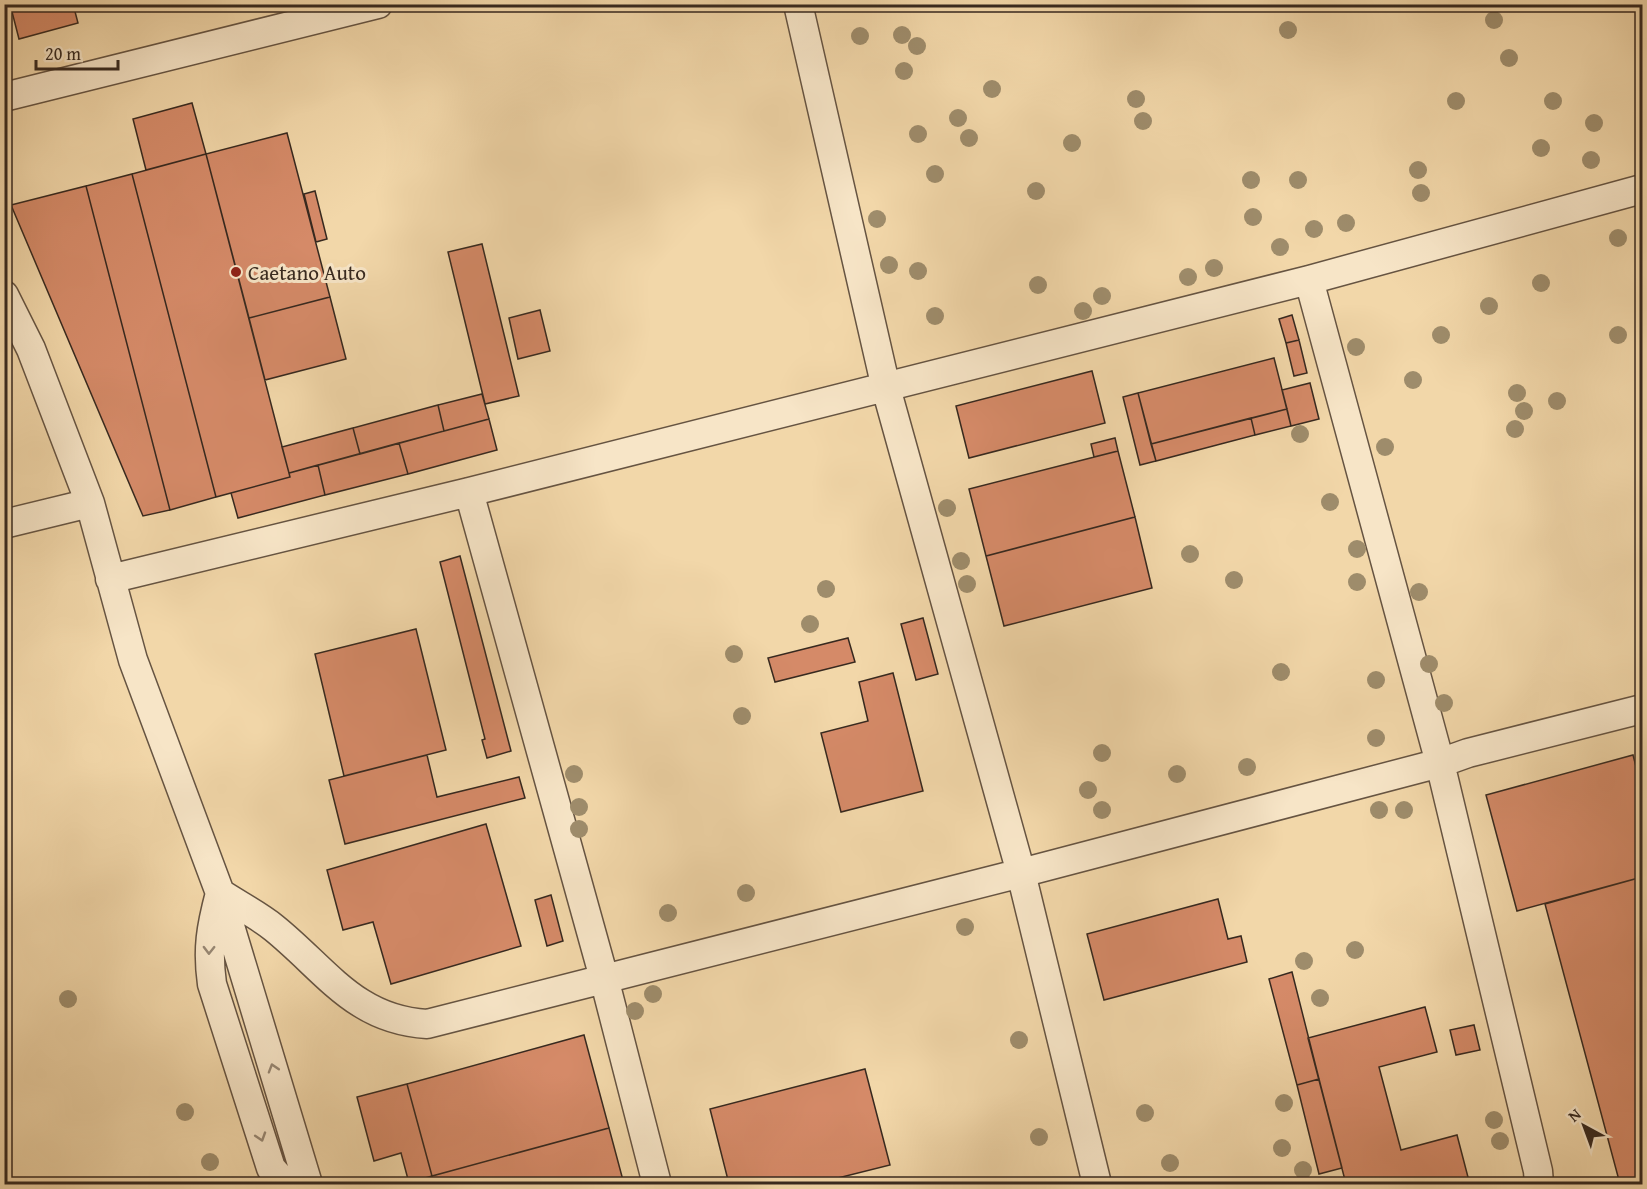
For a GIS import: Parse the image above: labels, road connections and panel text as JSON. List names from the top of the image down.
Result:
{
  "places": ["Caetano Auto"],
  "scale_bar": "20 m",
  "north": "top left"
}
